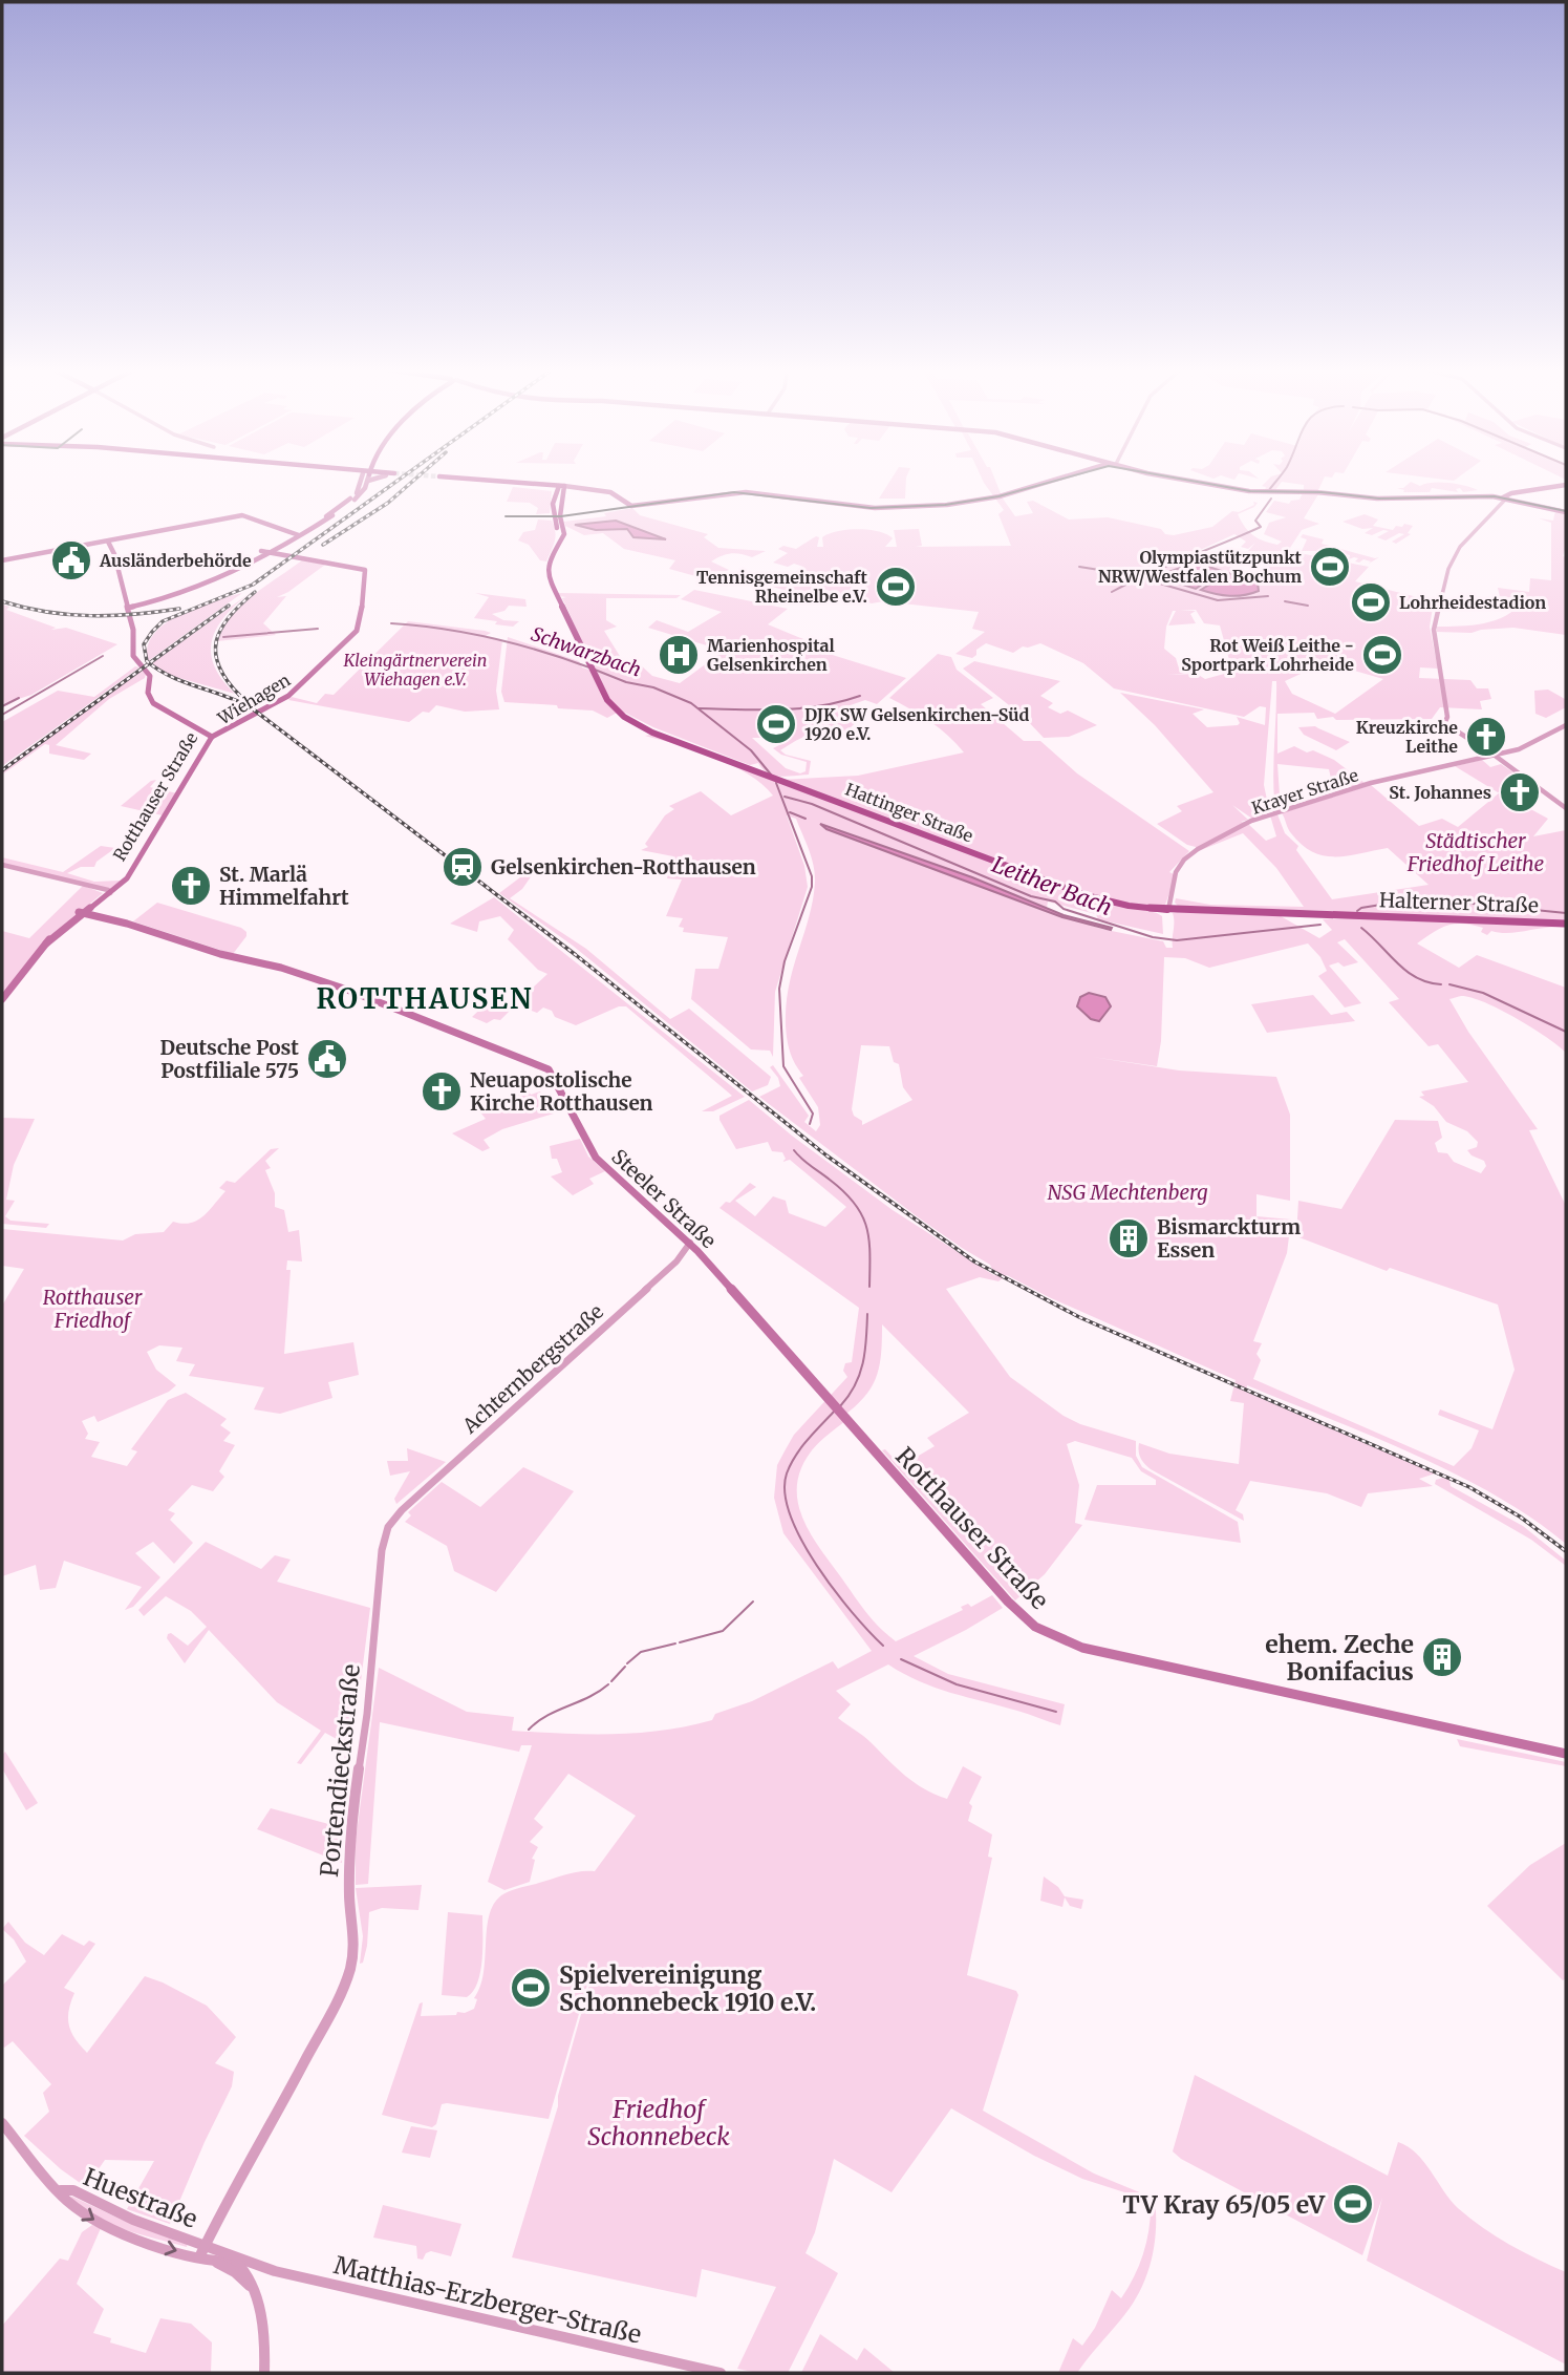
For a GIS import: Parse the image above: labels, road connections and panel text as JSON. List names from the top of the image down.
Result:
{
  "streets": {
    "main road": [
      "Wiehagen",
      "Rotthauser Straße",
      "Hattinger Straße",
      "Halterner Straße",
      "Steeler Straße"
    ],
    "street": [
      "Krayer Straße",
      "Achternbergstraße",
      "Portendieckstraße",
      "Huestraße",
      "Matthias-Erzberger-Straße"
    ]
  },
  "crossings": [
    ["Wiehagen", "Rotthauser Straße"],
    ["Krayer Straße", "Hattinger Straße"],
    ["Rotthauser Straße", "Steeler Straße"],
    ["Hattinger Straße", "Halterner Straße"],
    ["Steeler Straße", "Achternbergstraße"],
    ["Achternbergstraße", "Portendieckstraße"],
    ["Portendieckstraße", "Huestraße"],
    ["Portendieckstraße", "Matthias-Erzberger-Straße"],
    ["Huestraße", "Matthias-Erzberger-Straße"]
  ],
  "districts": ["ROTTHAUSEN"],
  "water": ["Schwarzbach", "Leither Bach"],
  "parks": [
    "Kleingärtnerverein Wiehagen e.V.",
    "Städtischer Friedhof Leithe",
    "NSG Mechtenberg",
    "Rotthauser Friedhof",
    "Friedhof Schonnebeck"
  ],
  "places": {
    "public building": ["Ausländerbehörde", "Deutsche Post Postfiliale 575"],
    "sports": [
      "Olympiastützpunkt NRW/Westfalen Bochum",
      "Tennisgemeinschaft Rheinelbe e.V.",
      "Lohrheidestadion",
      "Rot Weiß Leithe - Sportpark Lohrheide",
      "DJK SW Gelsenkirchen-Süd 1920 e.V.",
      "Spielvereinigung Schonnebeck 1910 e.V.",
      "TV Kray 65/05 eV"
    ],
    "hospital": ["Marienhospital Gelsenkirchen"],
    "church": [
      "Kreuzkirche Leithe",
      "St. Johannes",
      "St. Marlä Himmelfahrt",
      "Neuapostolische Kirche Rotthausen"
    ],
    "station": ["Gelsenkirchen-Rotthausen"],
    "building": ["Bismarckturm Essen", "ehem. Zeche Bonifacius"]
  }
}
